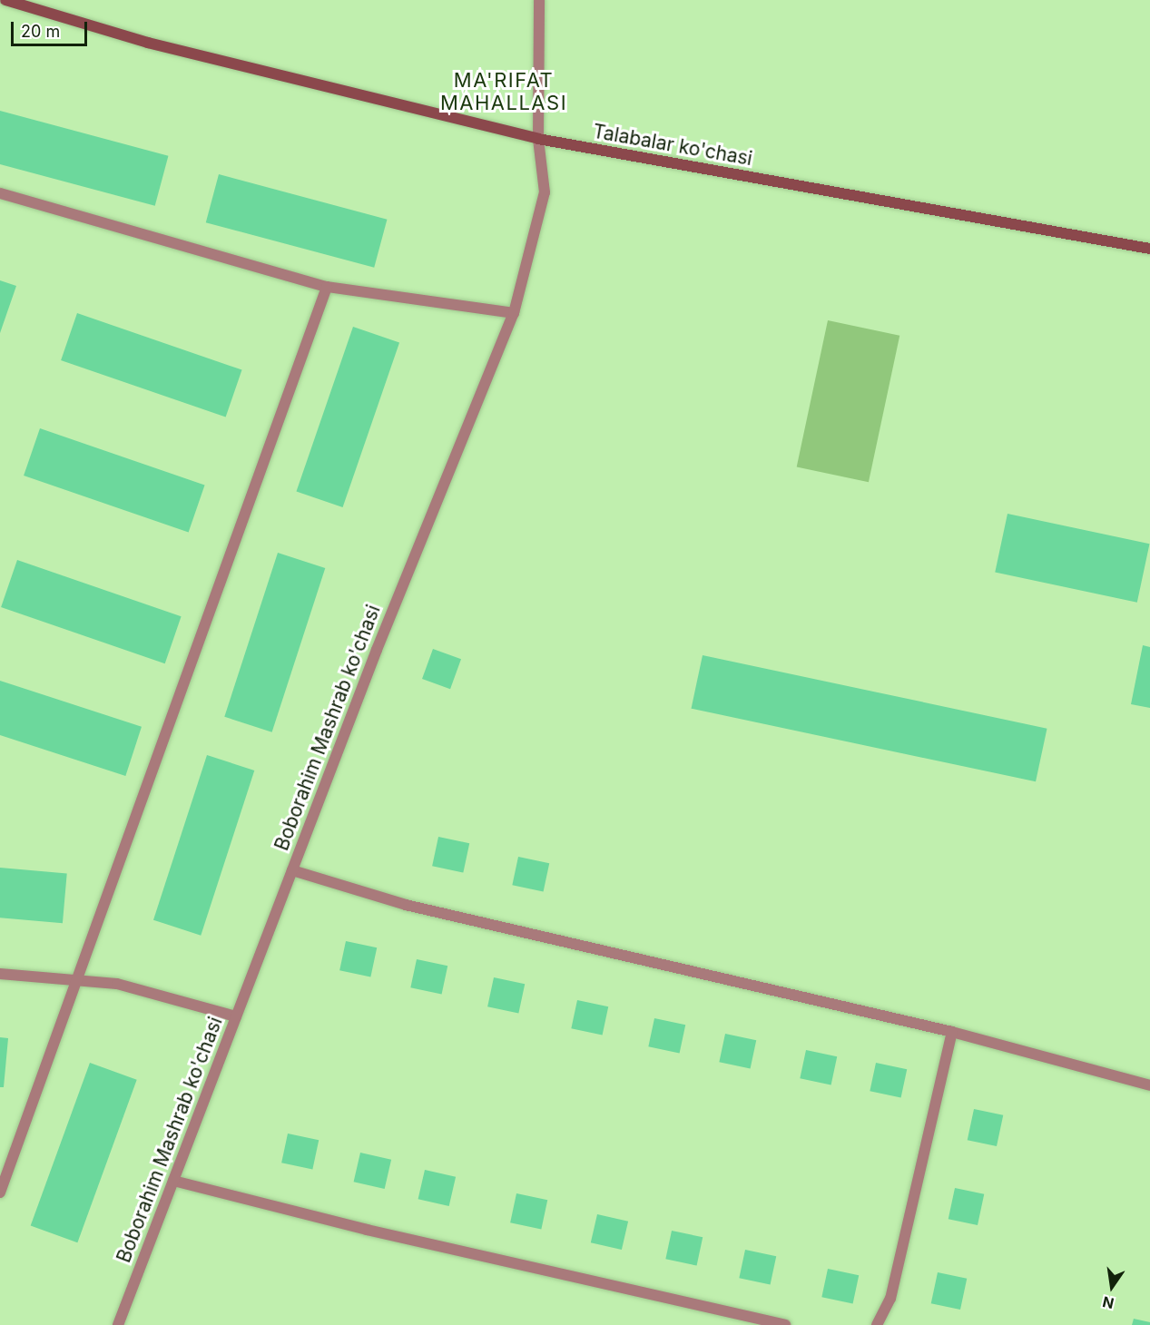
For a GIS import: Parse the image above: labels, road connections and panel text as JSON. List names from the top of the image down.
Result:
{
  "streets": {
    "street": ["Talabalar ko'chasi", "Boborahim Mashrab ko'chasi"]
  },
  "crossings": [
    ["Talabalar ko'chasi", "Boborahim Mashrab ko'chasi"]
  ],
  "districts": ["MA'RIFAT MAHALLASI"],
  "scale_bar": "20 m",
  "north": "bottom"
}
